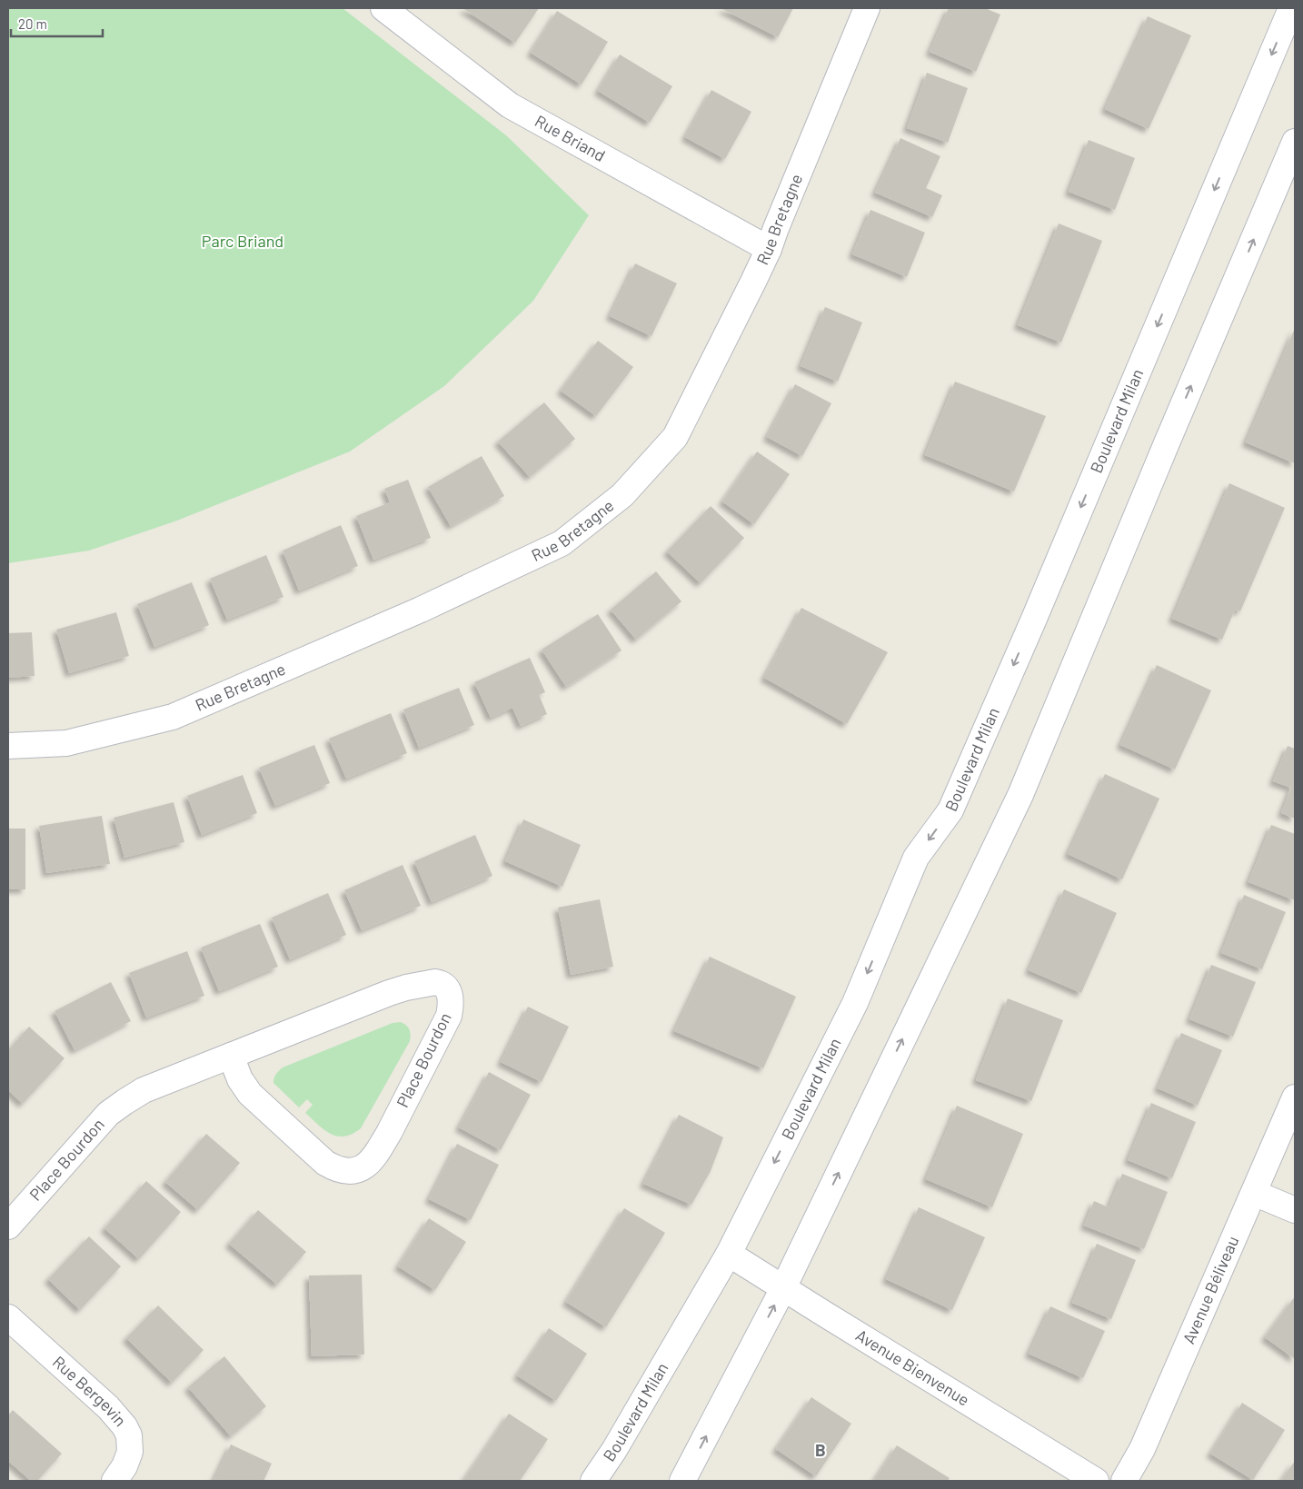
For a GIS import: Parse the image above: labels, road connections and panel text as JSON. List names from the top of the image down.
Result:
{
  "streets": {
    "street": [
      "Rue Briand",
      "Rue Bretagne",
      "Boulevard Milan",
      "Place Bourdon",
      "Avenue Béliveau",
      "Avenue Bienvenue",
      "Rue Bergevin"
    ]
  },
  "crossings": [
    ["Rue Briand", "Rue Bretagne"],
    ["Boulevard Milan", "Avenue Bienvenue"]
  ],
  "districts": ["B"],
  "parks": ["Parc Briand"],
  "scale_bar": "20 m"
}
